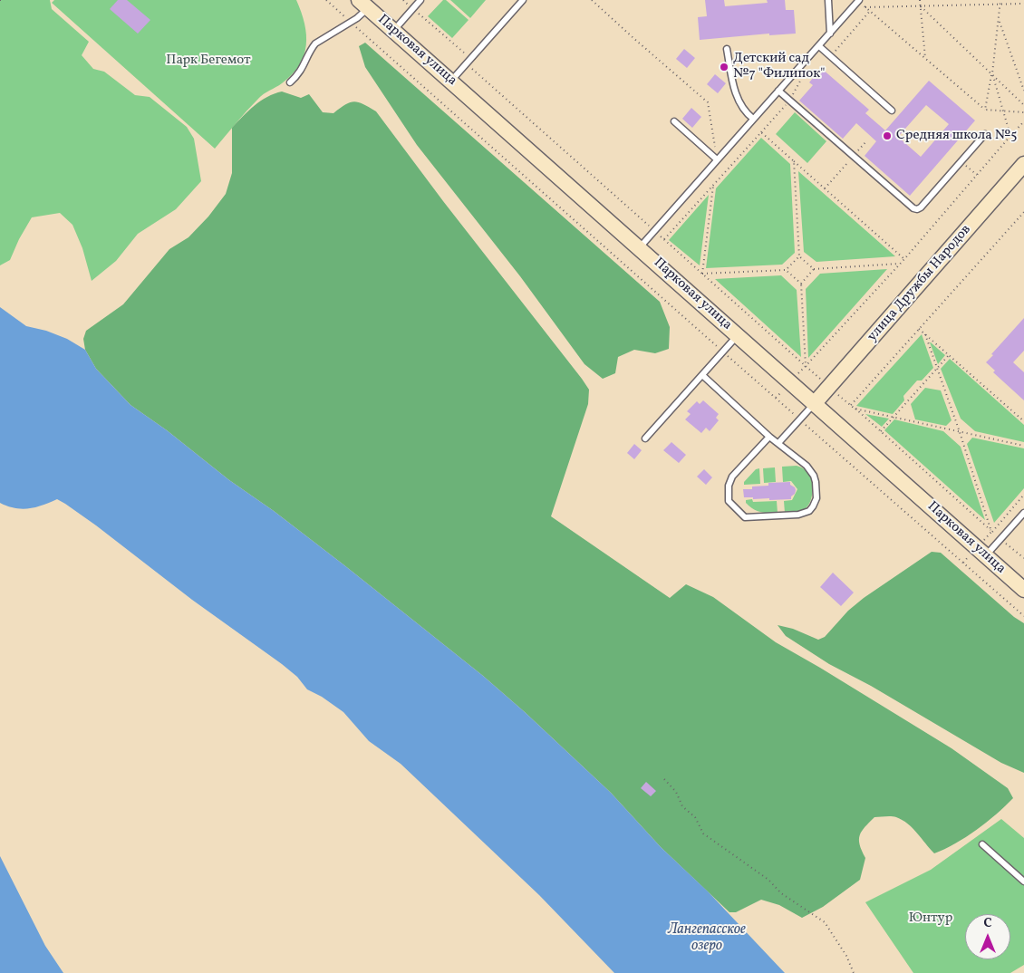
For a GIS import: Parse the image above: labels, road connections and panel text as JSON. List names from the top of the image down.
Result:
{
  "streets": {
    "street": ["Парковая улица", "улица Дружбы Народов"]
  },
  "crossings": [
    ["Парковая улица", "улица Дружбы Народов"]
  ],
  "water": ["Лангепасское озеро"],
  "parks": ["Парк Бегемот", "Юнтур"],
  "places": ["Детский сад №7 \"Филипок\"", "Средняя школа №5"],
  "north": "top"
}
